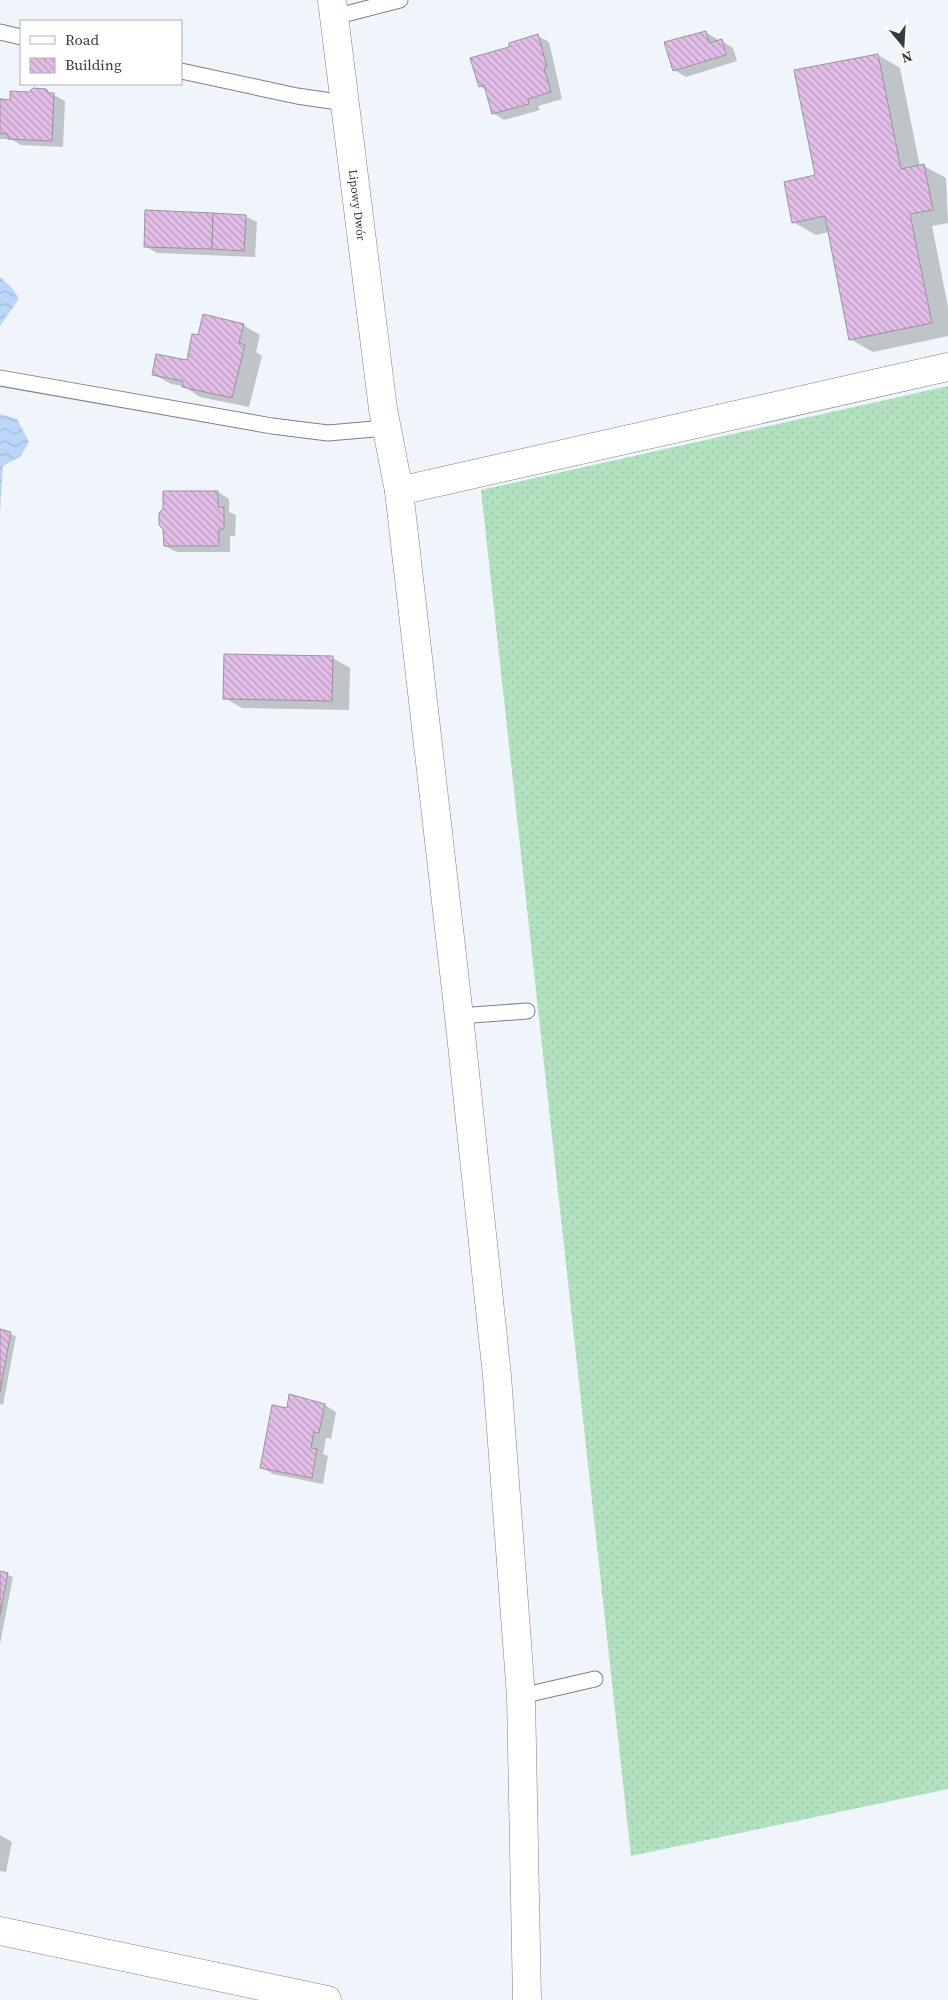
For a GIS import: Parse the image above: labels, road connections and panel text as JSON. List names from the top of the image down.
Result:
{
  "streets": {
    "street": ["Lipowy Dwór"]
  },
  "legend": ["Road", "Building"],
  "north": "bottom"
}
